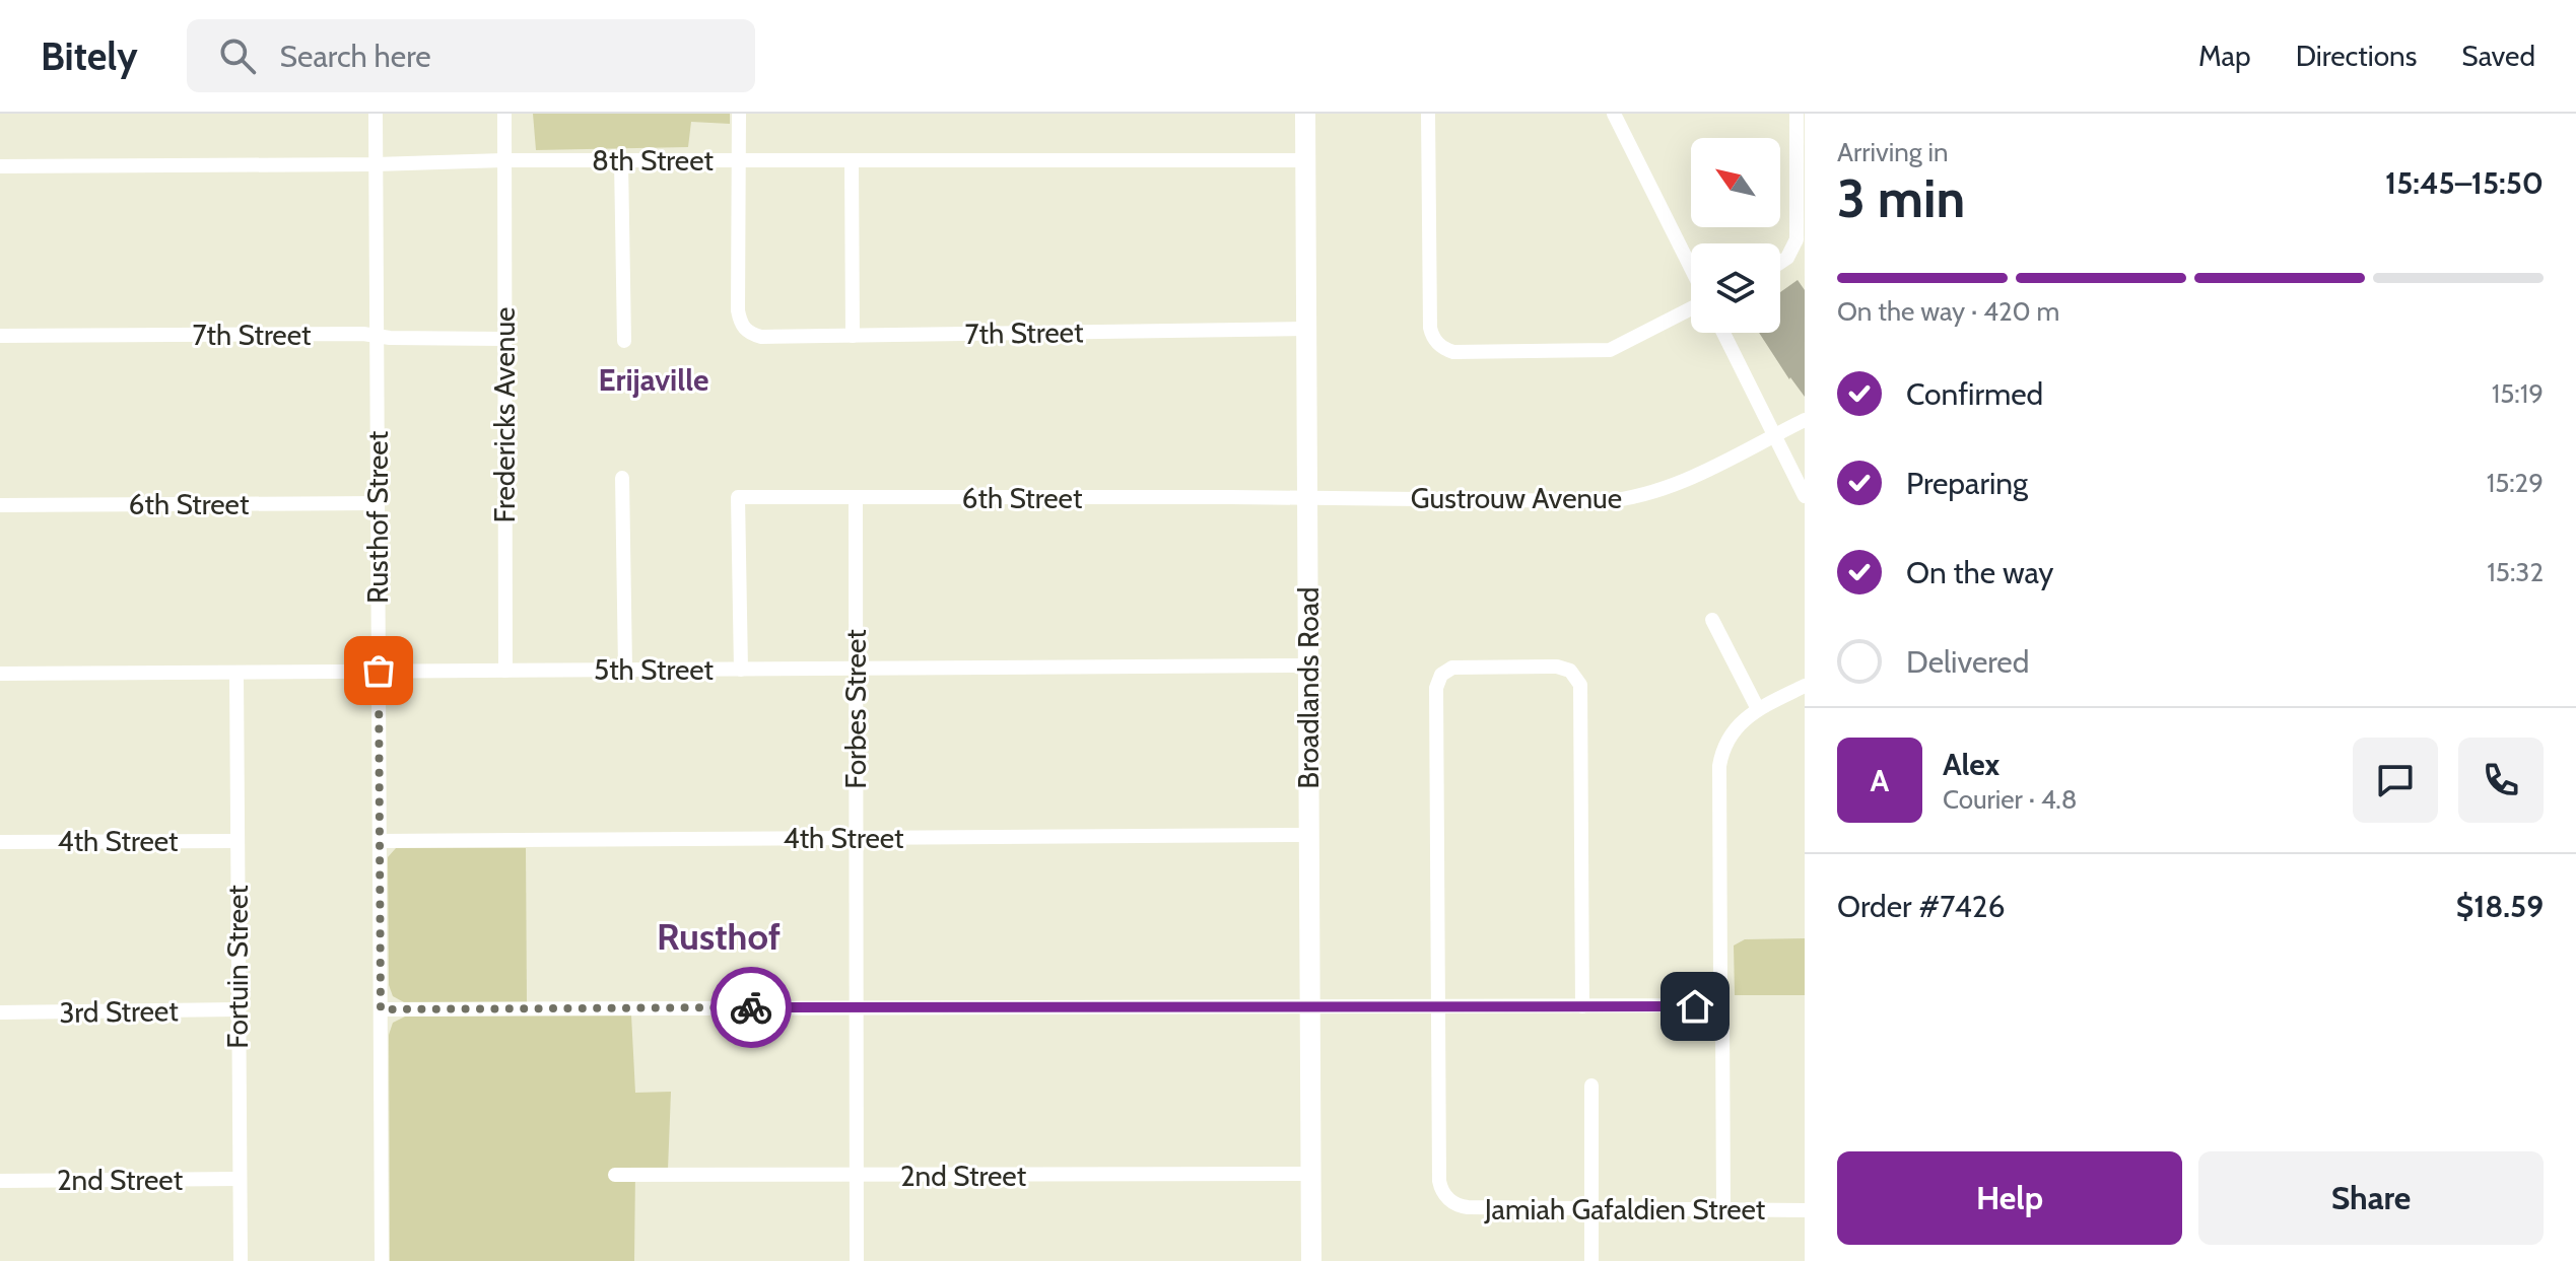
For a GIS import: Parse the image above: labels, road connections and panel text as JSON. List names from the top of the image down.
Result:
{
  "streets": {
    "main road": ["Broadlands Road"],
    "street": [
      "8th Street",
      "7th Street",
      "Fredericks Avenue",
      "6th Street",
      "Gustrouw Avenue",
      "Rusthof Street",
      "5th Street",
      "Forbes Street",
      "4th Street",
      "Fortuin Street",
      "3rd Street",
      "2nd Street",
      "Jamiah Gafaldien Street"
    ]
  },
  "crossings": [
    ["8th Street", "7th Street"],
    ["8th Street", "Fredericks Avenue"],
    ["8th Street", "Rusthof Street"],
    ["8th Street", "Broadlands Road"],
    ["7th Street", "Fredericks Avenue"],
    ["7th Street", "Rusthof Street"],
    ["7th Street", "Broadlands Road"],
    ["Fredericks Avenue", "5th Street"],
    ["6th Street", "Gustrouw Avenue"],
    ["6th Street", "Rusthof Street"],
    ["6th Street", "5th Street"],
    ["6th Street", "Broadlands Road"],
    ["6th Street", "Forbes Street"],
    ["Gustrouw Avenue", "Broadlands Road"],
    ["Rusthof Street", "5th Street"],
    ["Rusthof Street", "4th Street"],
    ["5th Street", "Broadlands Road"],
    ["5th Street", "Forbes Street"],
    ["5th Street", "Fortuin Street"],
    ["Broadlands Road", "4th Street"],
    ["Broadlands Road", "2nd Street"],
    ["Forbes Street", "4th Street"],
    ["Forbes Street", "2nd Street"],
    ["4th Street", "Fortuin Street"],
    ["Fortuin Street", "3rd Street"],
    ["Fortuin Street", "2nd Street"]
  ],
  "districts": ["Erijaville", "Rusthof"],
  "north": "top left",
  "page": {
    "header": "Bitely",
    "search": "Search here",
    "nav": ["Map", "Directions", "Saved"],
    "heading": ["3 min", "Arriving in", "15:45–15:50"],
    "panel": [
      "Alex",
      "Courier · 4.8",
      "Order #7426",
      "$18.59"
    ],
    "bar": "On the way · 420 m",
    "list": [
      ["Confirmed", "15:19"],
      ["Preparing", "15:29"],
      ["On the way", "15:32"],
      "Delivered"
    ],
    "round": "A",
    "buttons": ["Help", "Share"]
  }
}
